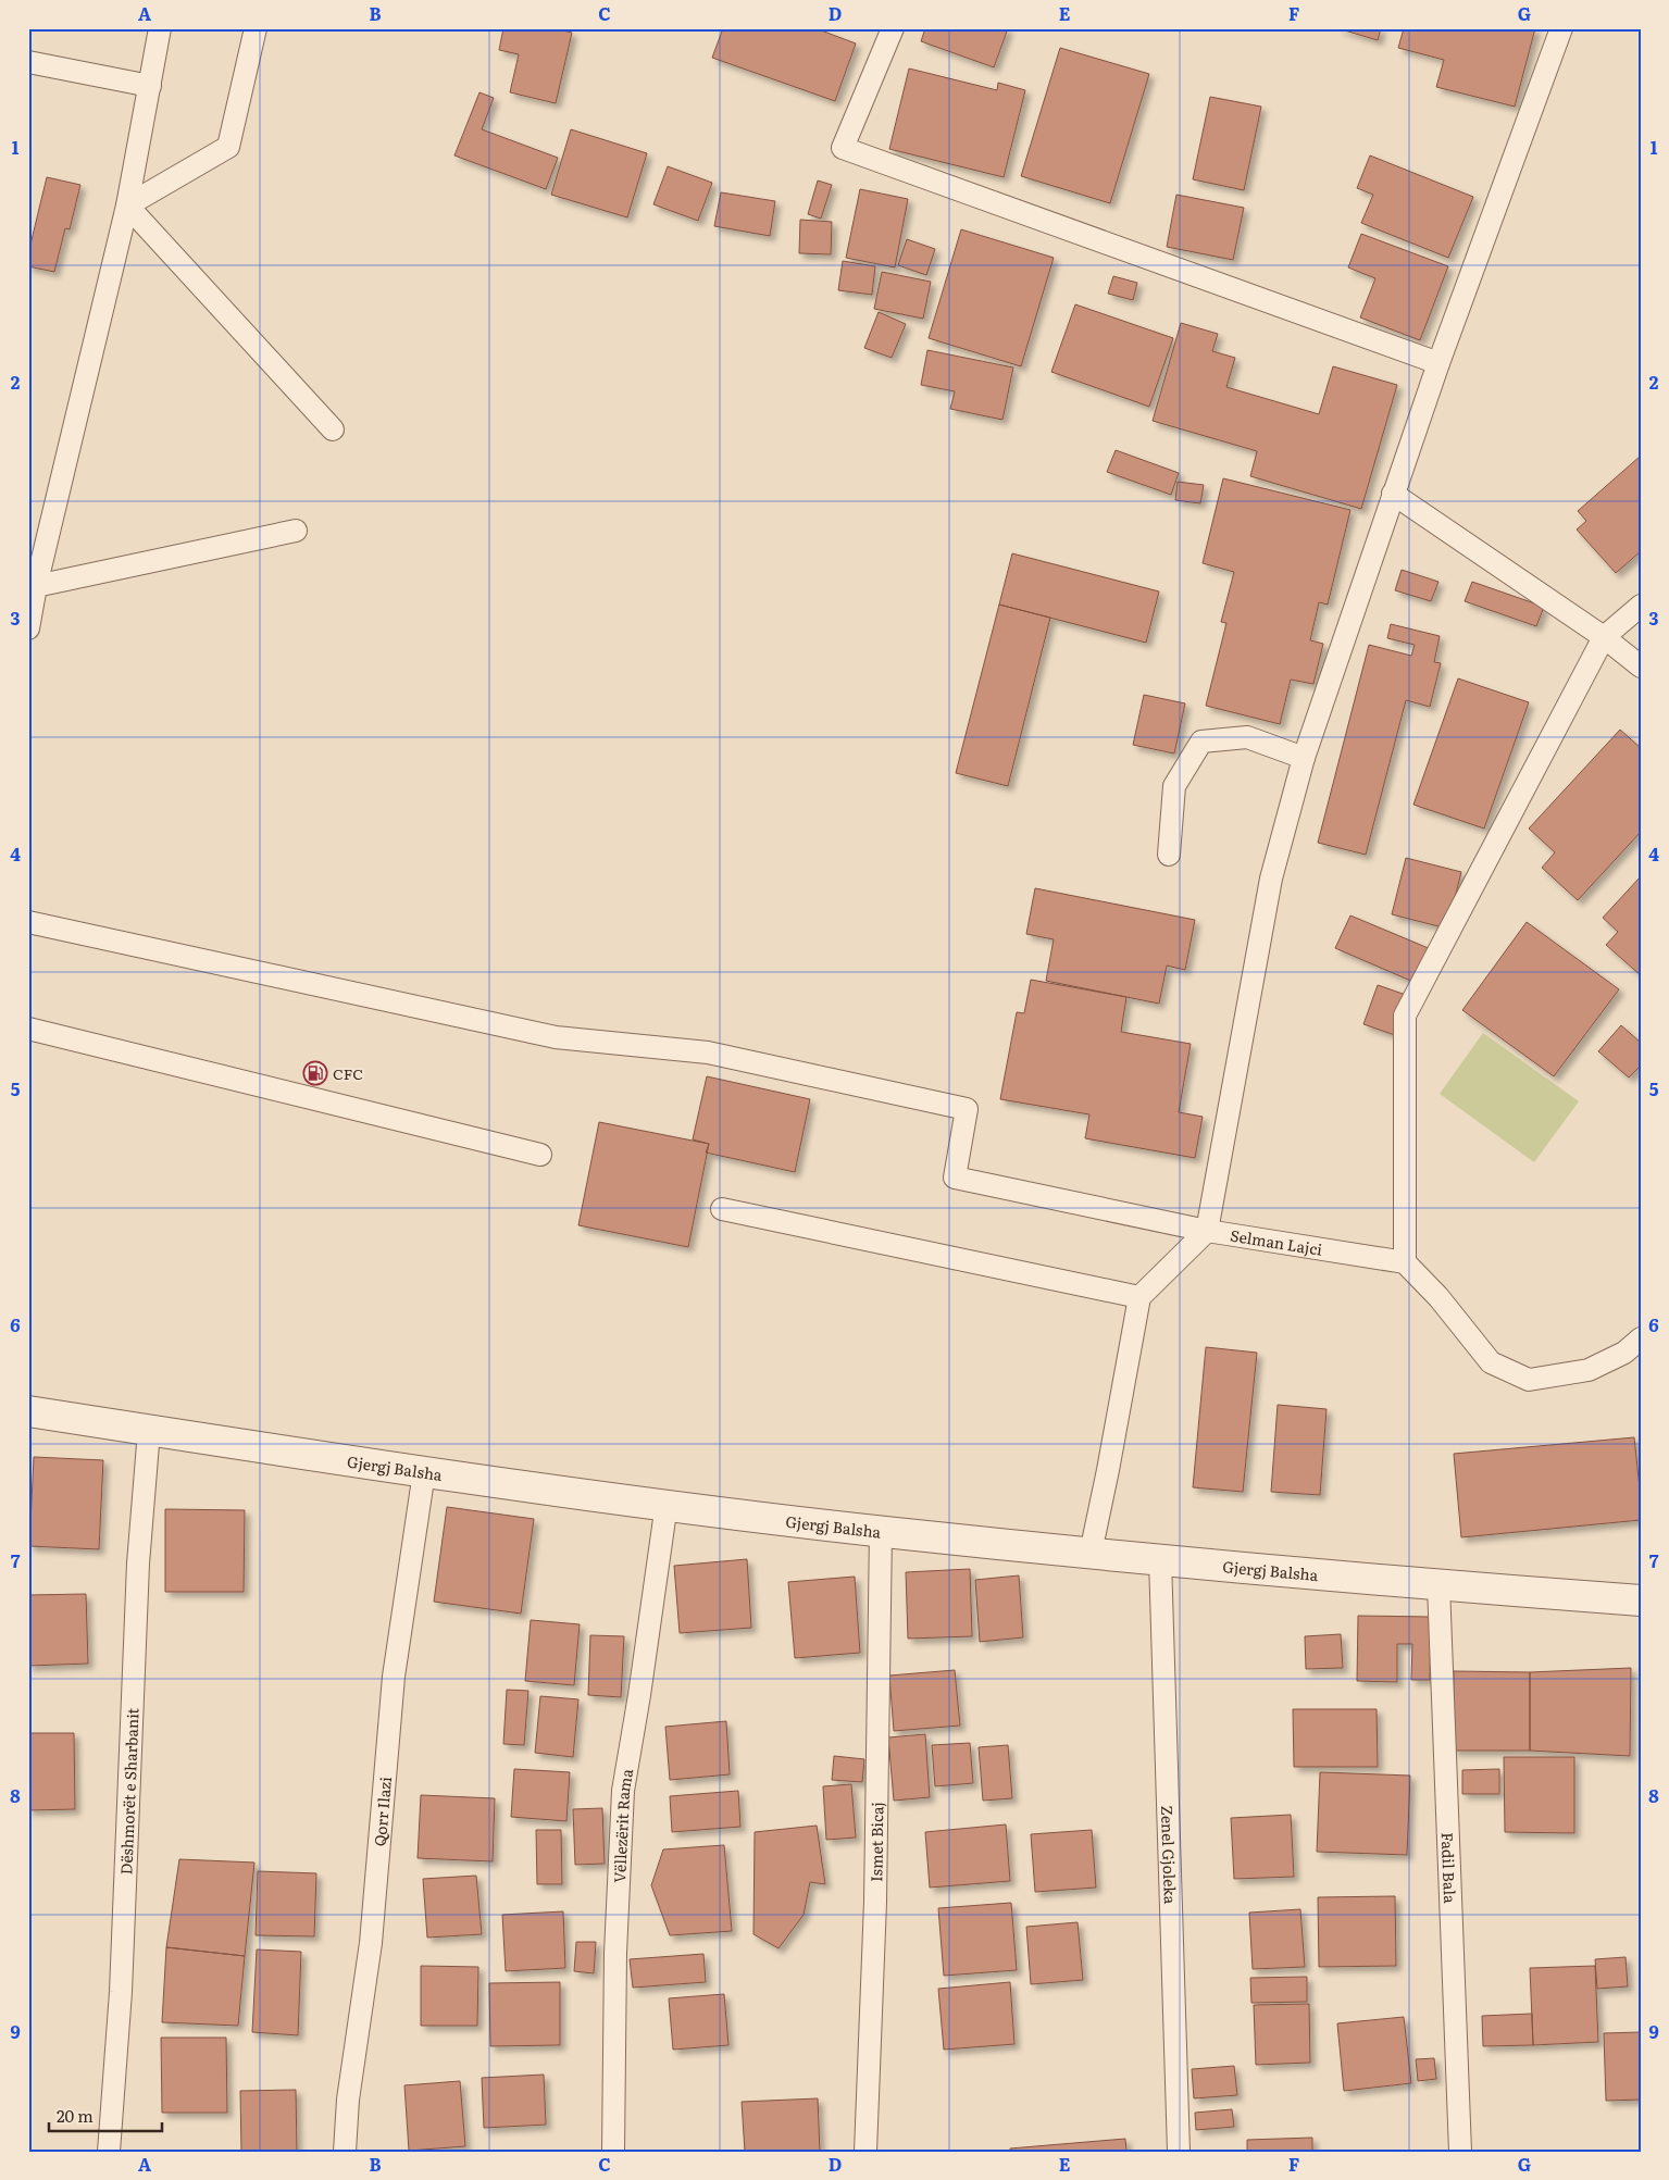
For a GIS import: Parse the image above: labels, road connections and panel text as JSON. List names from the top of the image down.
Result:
{
  "streets": {
    "street": ["Gjergj Balsha"],
    "lane": [
      "Selman Lajci",
      "Dëshmorët e Sharbanit",
      "Qorr Ilazi",
      "Vëllezërit Rama",
      "Ismet Bicaj",
      "Zenel Gjoleka",
      "Fadil Bala"
    ]
  },
  "crossings": [
    ["Gjergj Balsha", "Dëshmorët e Sharbanit"],
    ["Gjergj Balsha", "Qorr Ilazi"],
    ["Gjergj Balsha", "Vëllezërit Rama"],
    ["Gjergj Balsha", "Ismet Bicaj"],
    ["Gjergj Balsha", "Zenel Gjoleka"],
    ["Gjergj Balsha", "Fadil Bala"]
  ],
  "places": {
    "fuel station": ["CFC"]
  },
  "scale_bar": "20 m",
  "grid": {
    "columns": [
      "A",
      "B",
      "C",
      "D",
      "E",
      "F",
      "G"
    ],
    "rows": [
      "1",
      "2",
      "3",
      "4",
      "5",
      "6",
      "7",
      "8",
      "9"
    ]
  }
}
